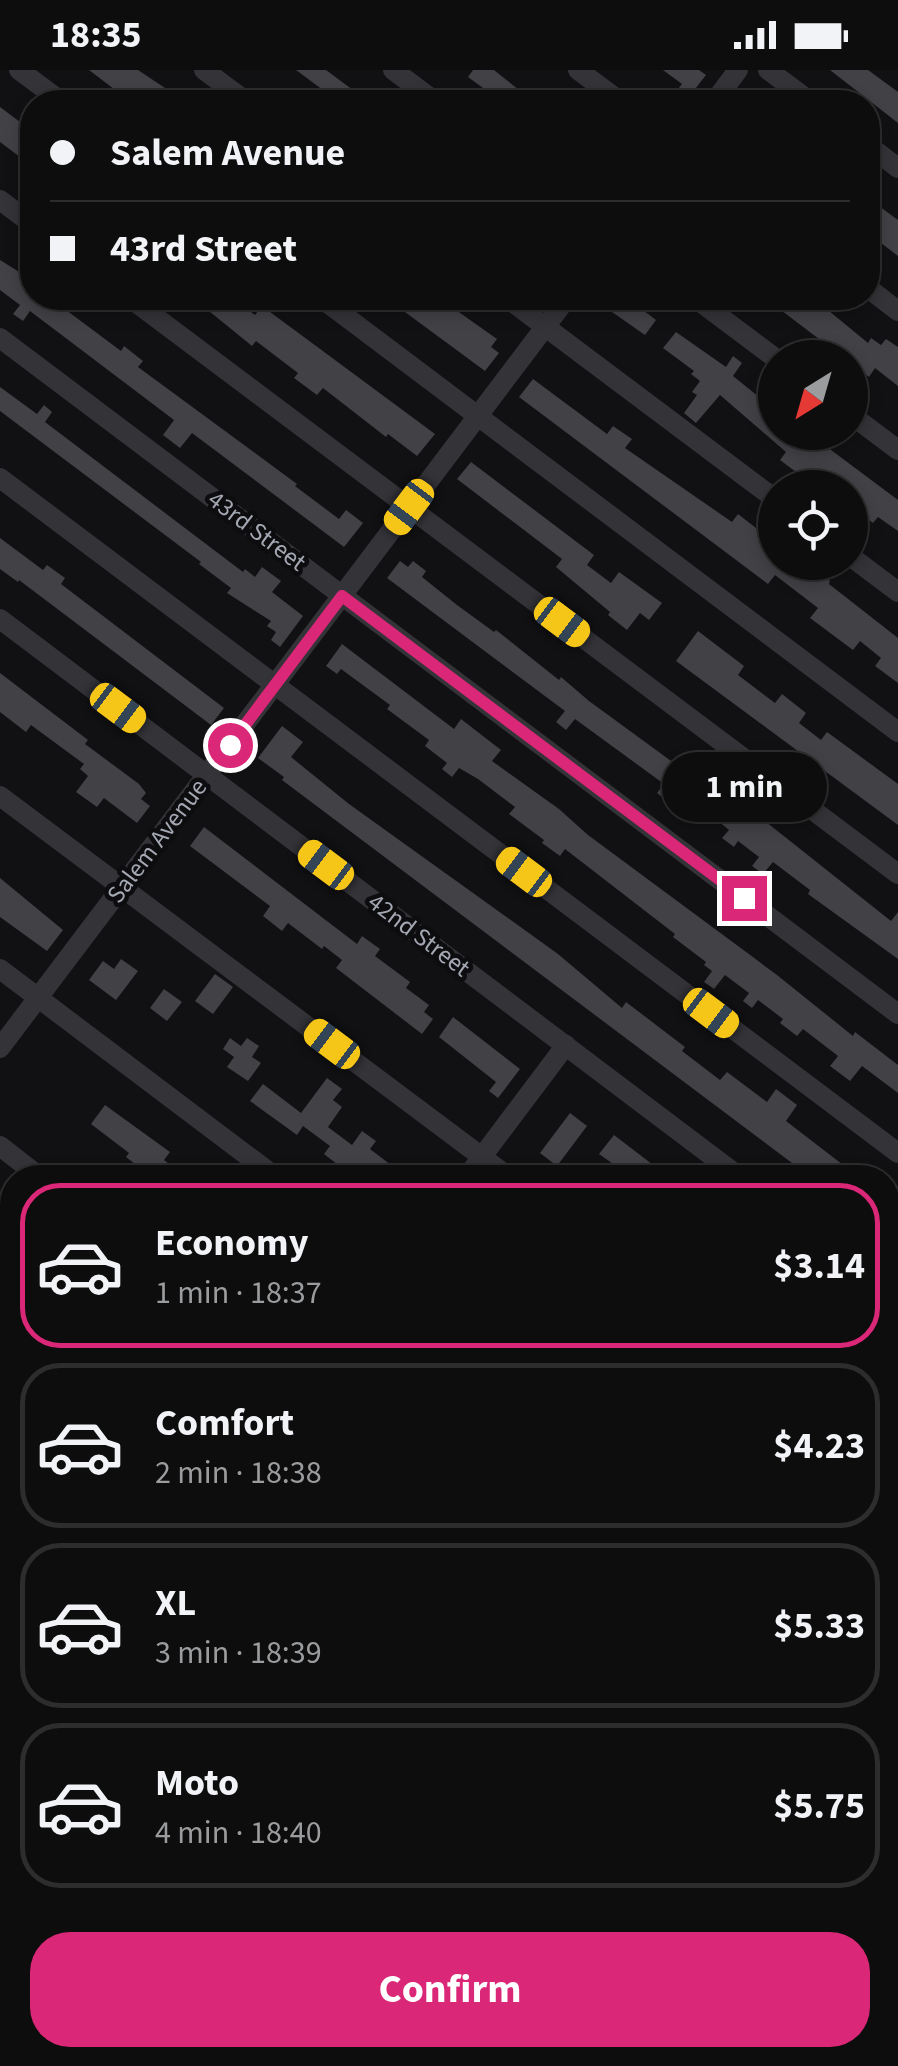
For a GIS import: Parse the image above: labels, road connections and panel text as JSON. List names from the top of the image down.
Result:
{
  "streets": {
    "street": ["43rd Street", "Salem Avenue", "42nd Street"]
  },
  "crossings": [
    ["43rd Street", "Salem Avenue"],
    ["Salem Avenue", "42nd Street"]
  ],
  "north": "bottom left",
  "page": {
    "status": "18:35",
    "banner": ["Salem Avenue", "43rd Street"],
    "bubble": "1 min",
    "list": [
      {
        "name": "Economy",
        "note": "1 min · 18:37",
        "value": "$3.14"
      },
      {
        "name": "Comfort",
        "note": "2 min · 18:38",
        "value": "$4.23"
      },
      {
        "name": "XL",
        "note": "3 min · 18:39",
        "value": "$5.33"
      },
      {
        "name": "Moto",
        "note": "4 min · 18:40",
        "value": "$5.75"
      }
    ],
    "buttons": "Confirm"
  }
}
